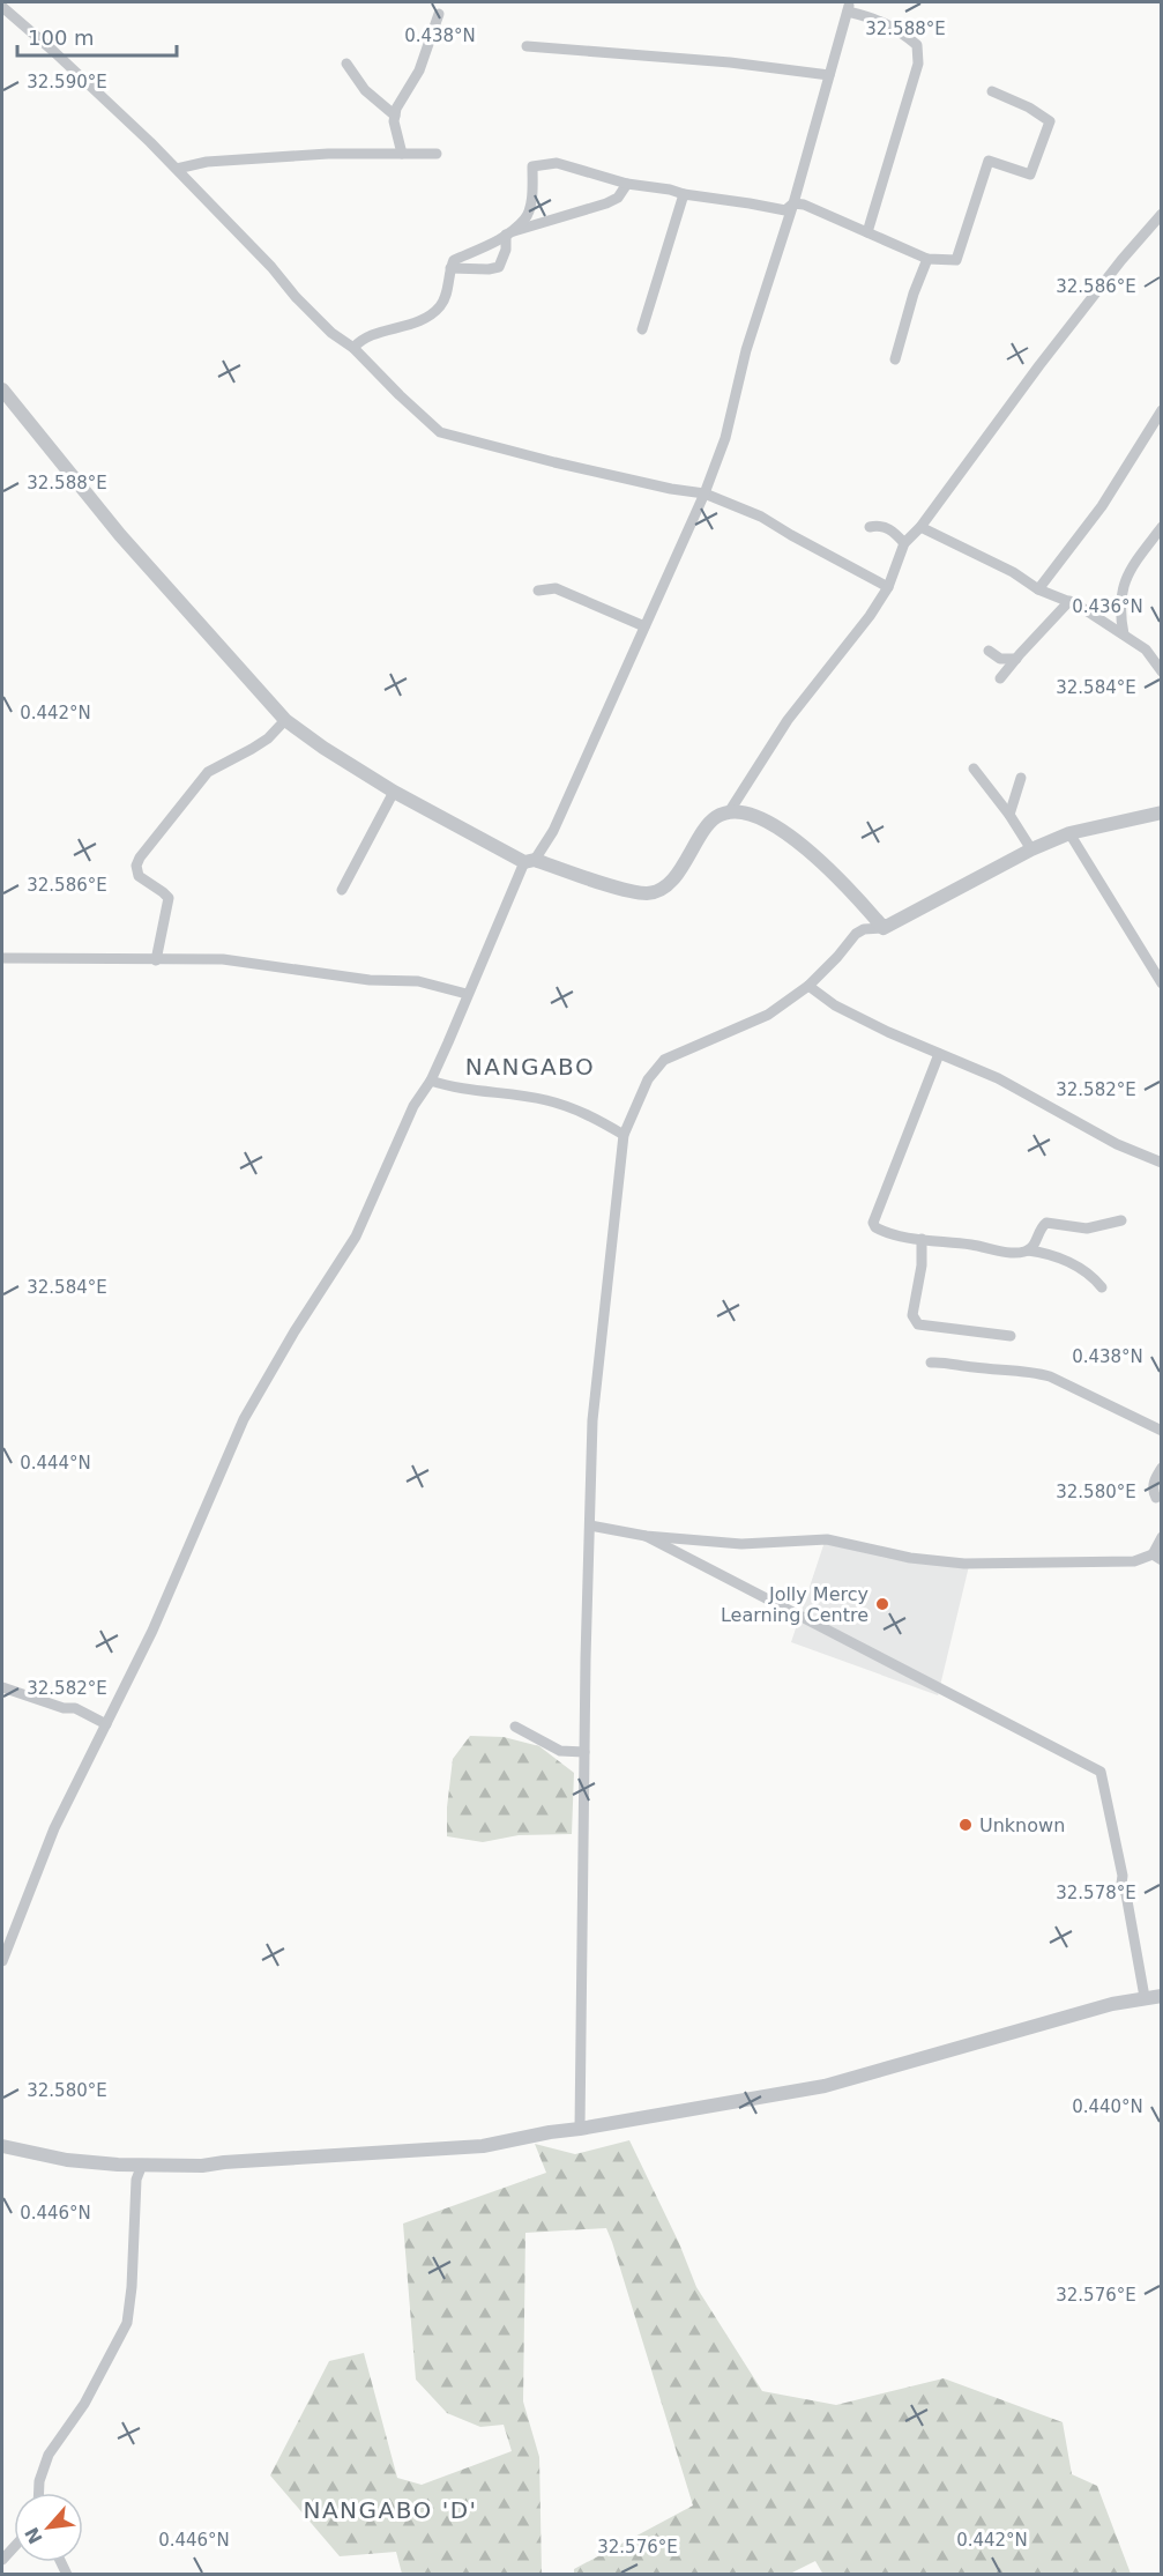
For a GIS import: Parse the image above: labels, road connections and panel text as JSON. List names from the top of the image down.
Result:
{
  "districts": ["NANGABO", "NANGABO 'D'"],
  "places": ["Jolly Mercy Learning Centre", "Unknown"],
  "scale_bar": "100 m",
  "north": "bottom left",
  "coordinates": [
    "32.588°E",
    "0.438°N",
    "32.590°E",
    "32.586°E",
    "0.436°N",
    "32.584°E",
    "0.442°N",
    "32.582°E",
    "0.444°N",
    "32.580°E",
    "32.578°E",
    "0.440°N",
    "0.446°N",
    "32.576°E"
  ]
}
